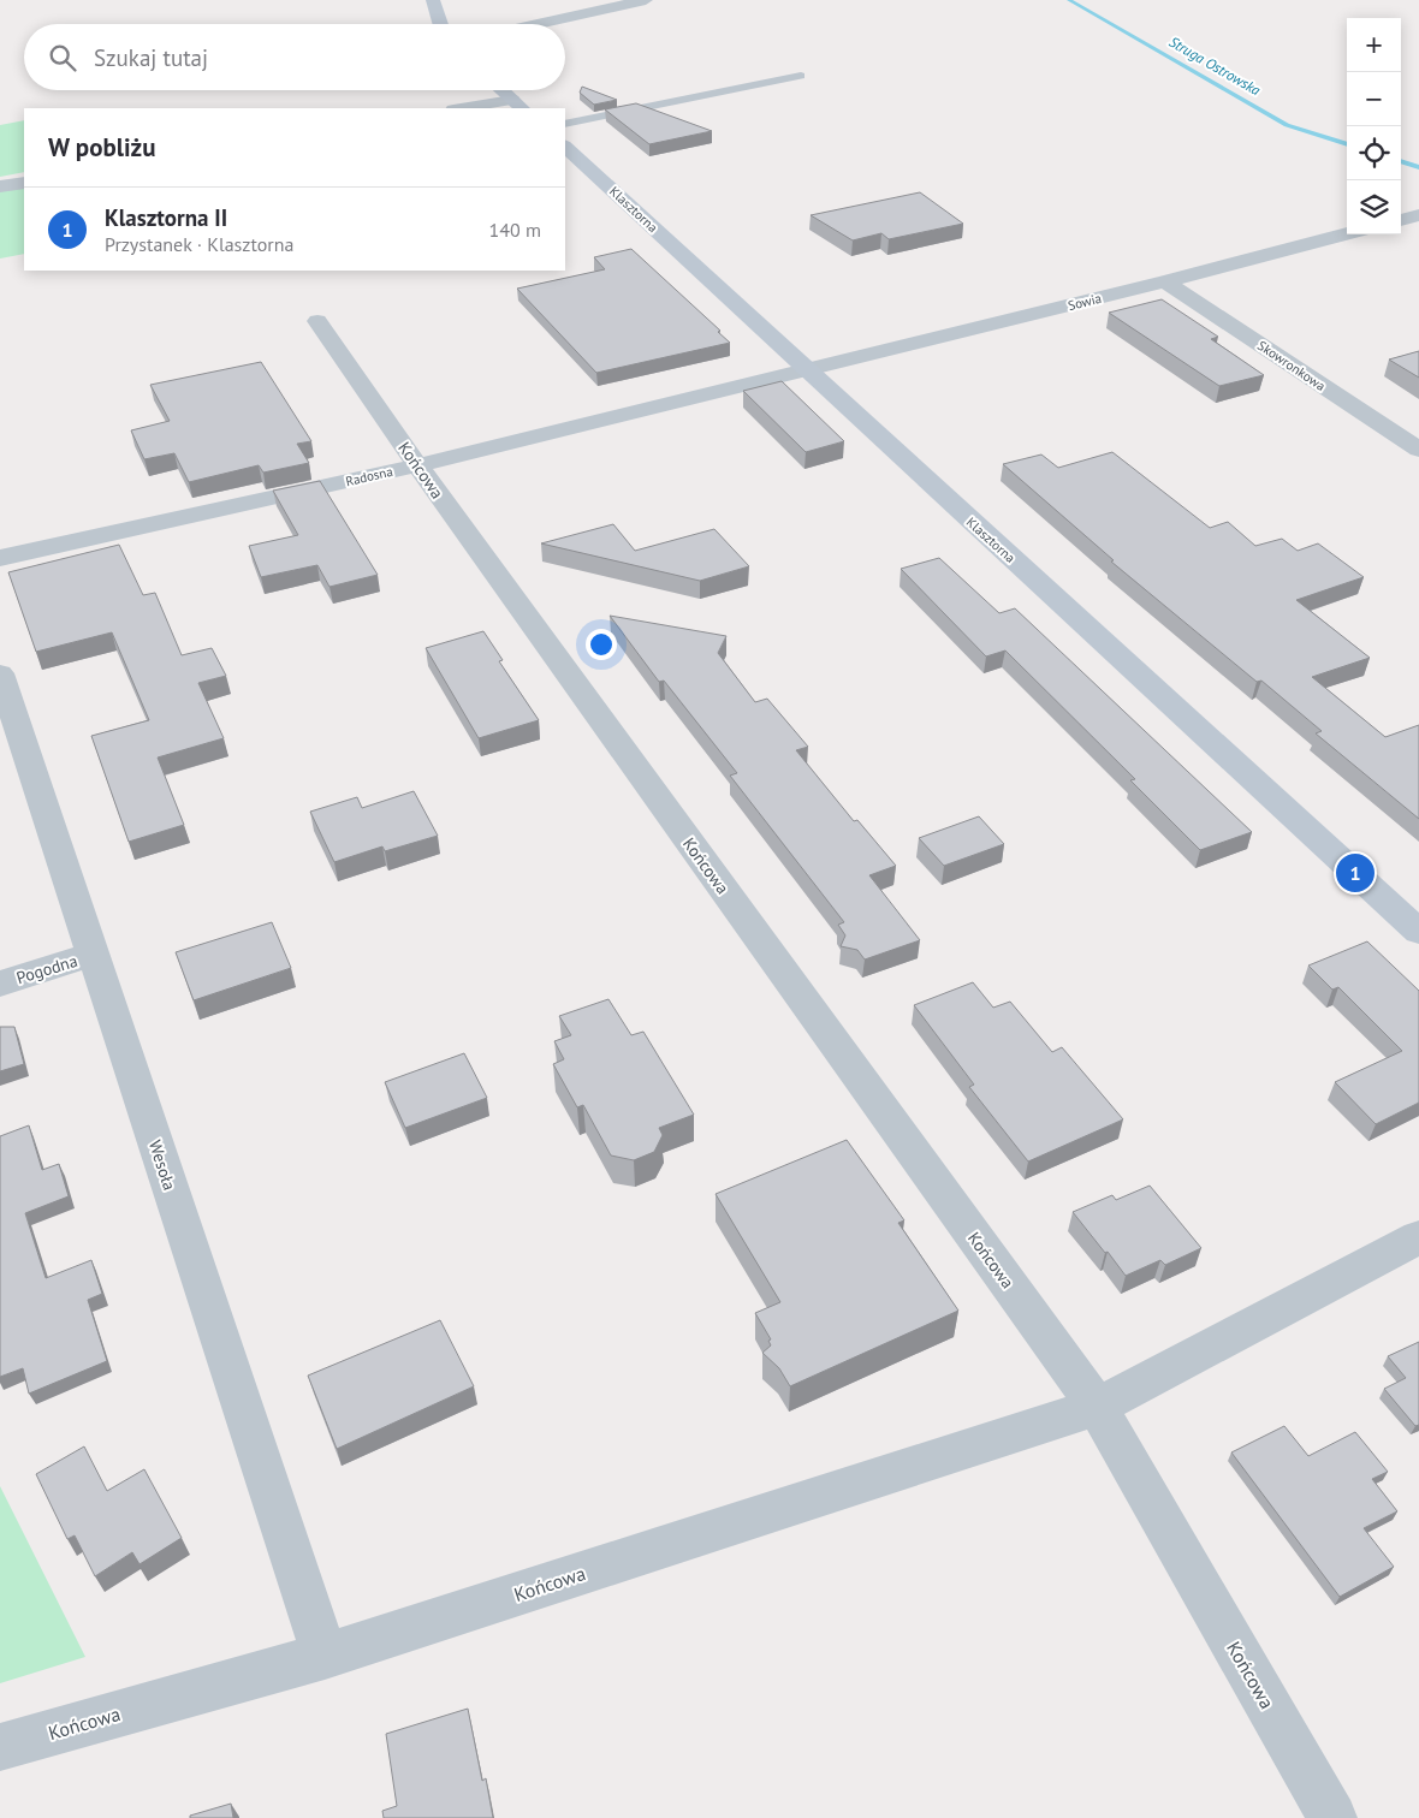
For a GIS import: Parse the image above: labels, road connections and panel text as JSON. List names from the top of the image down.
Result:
{
  "streets": {
    "street": [
      "Klasztorna",
      "Sowia",
      "Skowronkowa",
      "Końcowa",
      "Radosna",
      "Pogodna",
      "Wesoła"
    ]
  },
  "crossings": [
    ["Klasztorna", "Sowia"],
    ["Klasztorna", "Radosna"],
    ["Sowia", "Skowronkowa"],
    ["Sowia", "Radosna"],
    ["Końcowa", "Radosna"],
    ["Końcowa", "Wesoła"],
    ["Pogodna", "Wesoła"]
  ],
  "water": ["Struga Ostrowska"],
  "page": {
    "map_buttons": ["+", "−"],
    "search": "Szukaj tutaj",
    "heading": "W pobliżu",
    "list": [
      {
        "mark": "1",
        "name": "Klasztorna II",
        "note": "Przystanek · Klasztorna",
        "value": "140 m"
      }
    ],
    "pins": "1"
  }
}
